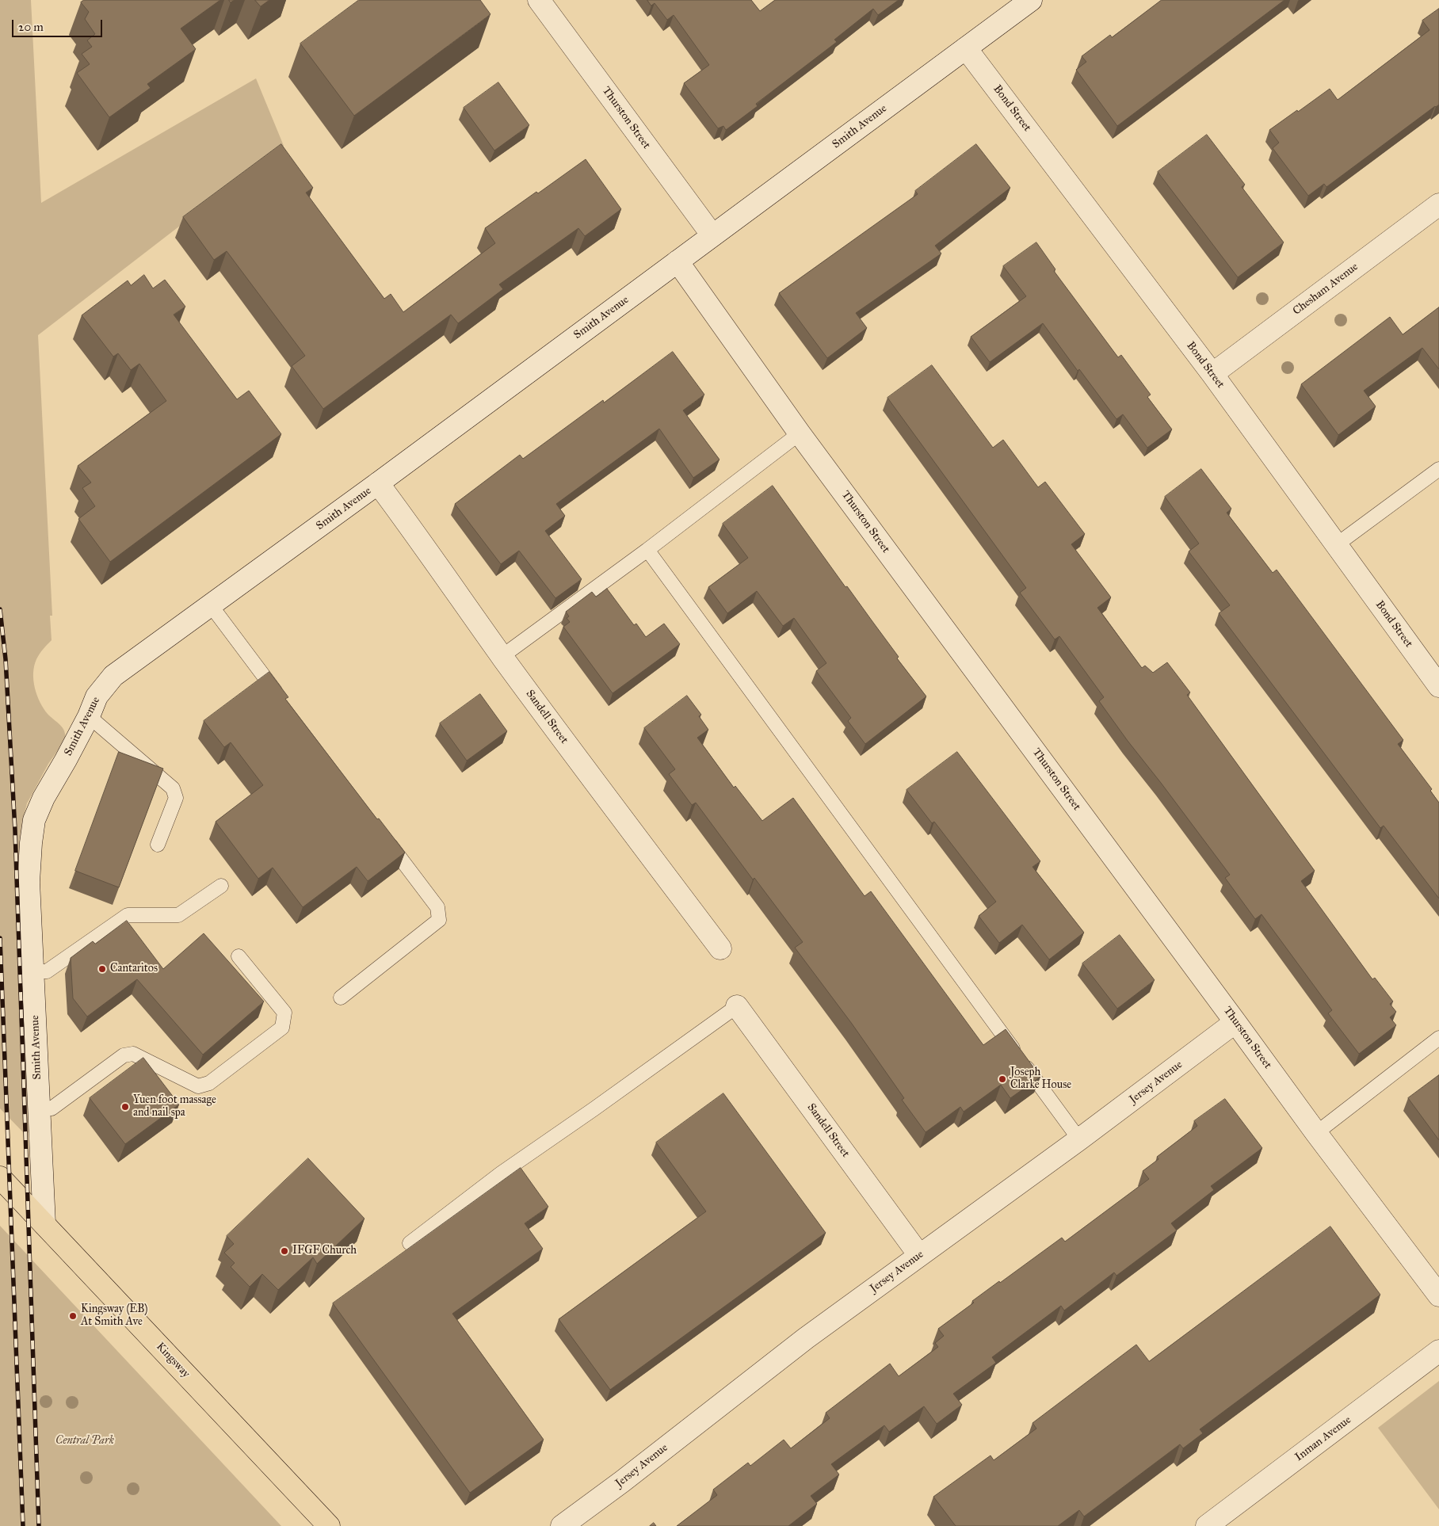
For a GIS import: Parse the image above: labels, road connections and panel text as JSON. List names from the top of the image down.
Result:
{
  "streets": {
    "main road": ["Kingsway"],
    "street": [
      "Bond Street",
      "Thurston Street",
      "Smith Avenue",
      "Chesham Avenue",
      "Sandell Street",
      "Jersey Avenue",
      "Inman Avenue"
    ]
  },
  "crossings": [
    ["Bond Street", "Smith Avenue"],
    ["Bond Street", "Chesham Avenue"],
    ["Thurston Street", "Smith Avenue"],
    ["Thurston Street", "Jersey Avenue"],
    ["Smith Avenue", "Sandell Street"],
    ["Smith Avenue", "Kingsway"],
    ["Sandell Street", "Jersey Avenue"]
  ],
  "parks": ["Central Park"],
  "places": [
    "Cantaritos",
    "Joseph Clarke House",
    "Yuen foot massage and nail spa",
    "IFGF Church",
    "Kingsway (EB) At Smith Ave"
  ],
  "scale_bar": "20 m"
}
